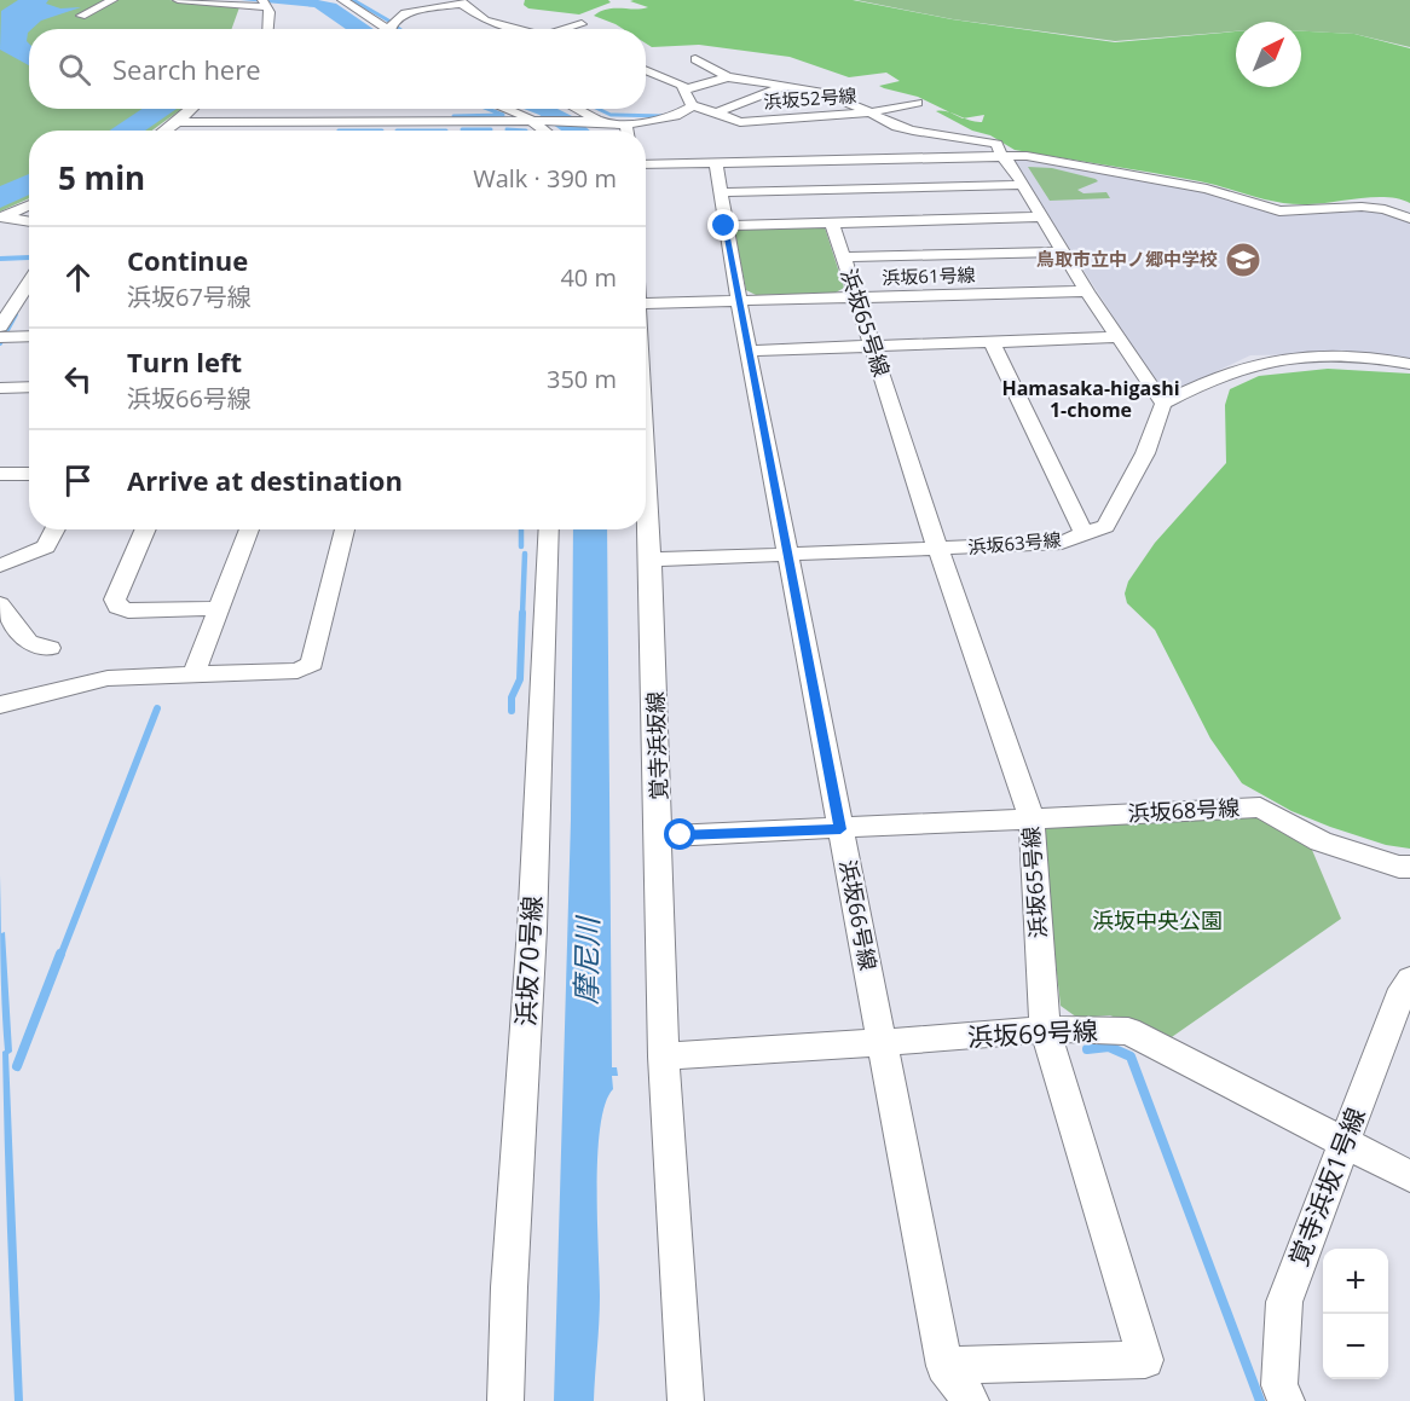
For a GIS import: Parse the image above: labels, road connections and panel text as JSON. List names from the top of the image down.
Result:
{
  "streets": {
    "street": [
      "浜坂52号線",
      "浜坂61号線",
      "浜坂65号線",
      "浜坂63号線",
      "覚寺浜坂線",
      "浜坂68号線",
      "浜坂66号線",
      "浜坂70号線",
      "浜坂69号線",
      "覚寺浜坂1号線"
    ]
  },
  "crossings": [
    ["浜坂61号線", "浜坂65号線"],
    ["浜坂61号線", "浜坂66号線"],
    ["浜坂65号線", "浜坂63号線"],
    ["浜坂65号線", "浜坂68号線"],
    ["浜坂65号線", "浜坂66号線"],
    ["浜坂65号線", "浜坂69号線"],
    ["浜坂63号線", "覚寺浜坂線"],
    ["浜坂63号線", "浜坂66号線"],
    ["覚寺浜坂線", "浜坂68号線"],
    ["覚寺浜坂線", "浜坂69号線"],
    ["浜坂68号線", "浜坂66号線"],
    ["浜坂66号線", "浜坂69号線"],
    ["浜坂69号線", "覚寺浜坂1号線"]
  ],
  "districts": ["Hamasaka-higashi 1-chome"],
  "water": ["摩尼川"],
  "parks": ["浜坂中央公園"],
  "places": {
    "school or university": ["鳥取市立中ノ郷中学校"]
  },
  "north": "top right",
  "page": {
    "search": "Search here",
    "heading": ["5 min", "Walk · 390 m"],
    "list": [
      ["Continue", "浜坂67号線", "40 m"],
      ["Turn left", "浜坂66号線", "350 m"],
      "Arrive at destination"
    ],
    "map_buttons": ["+", "−"]
  }
}
